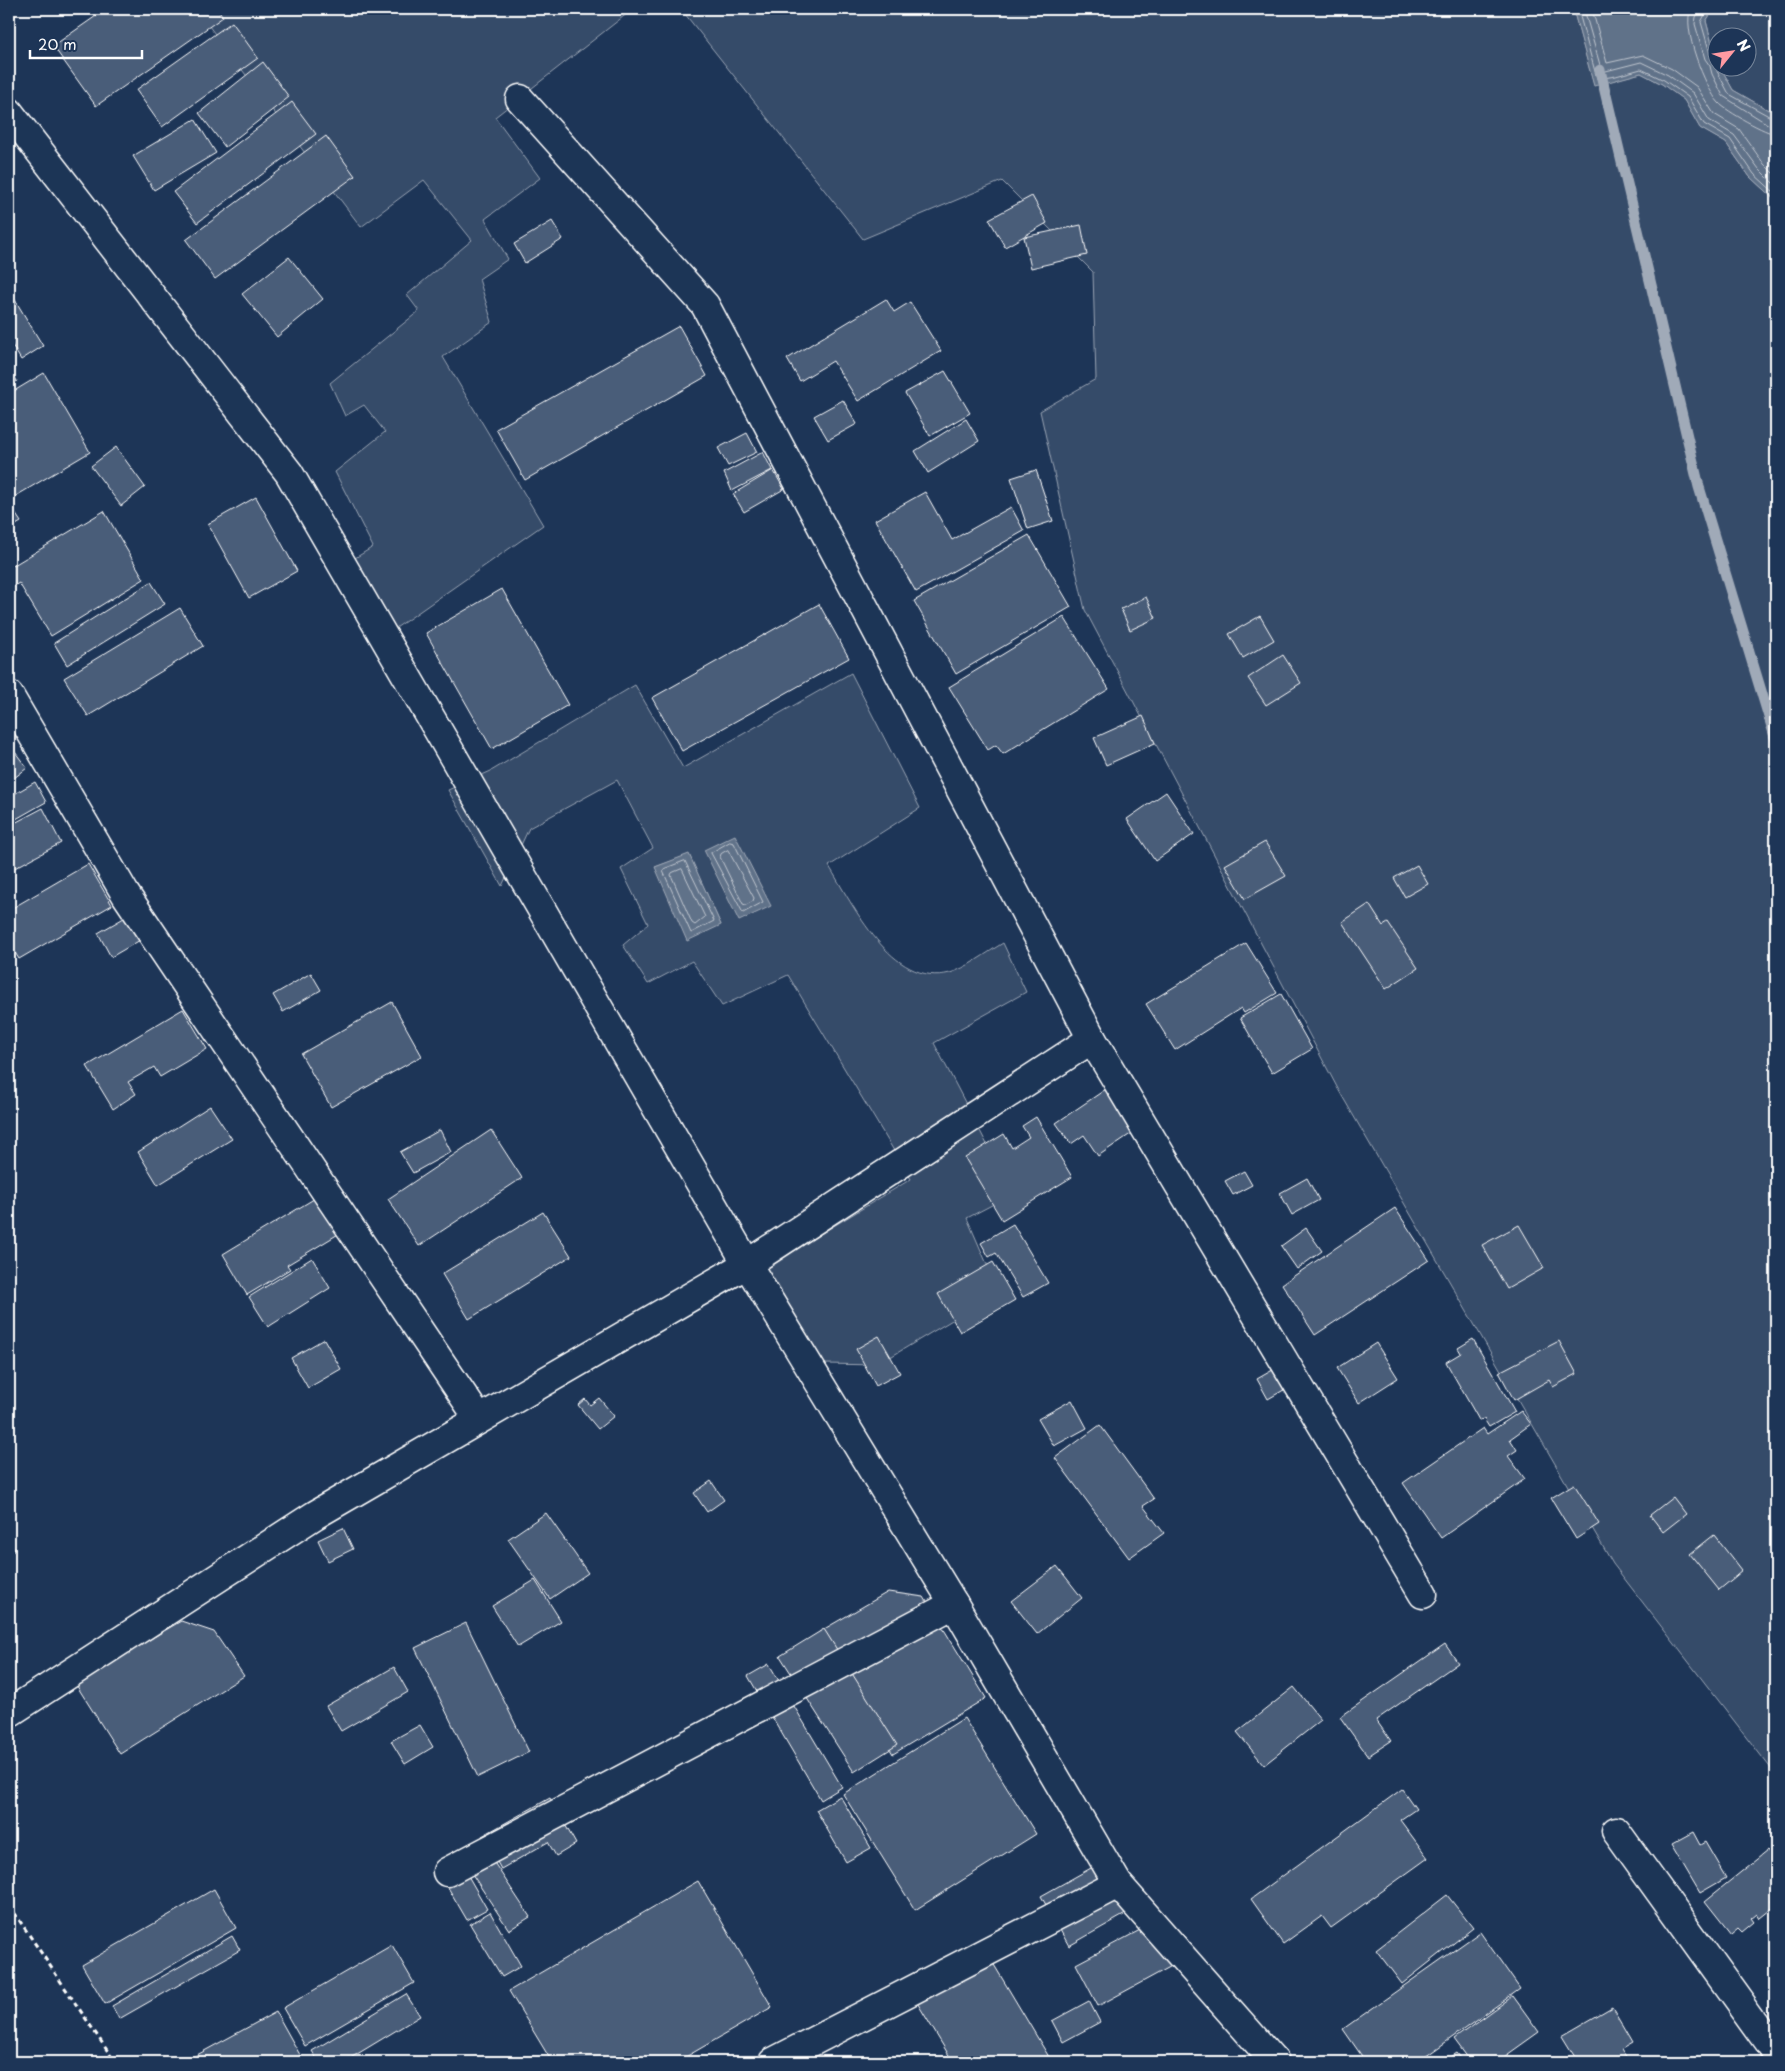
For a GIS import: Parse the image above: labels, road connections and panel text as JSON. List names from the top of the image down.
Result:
{
  "scale_bar": "20 m",
  "north": "top right"
}
